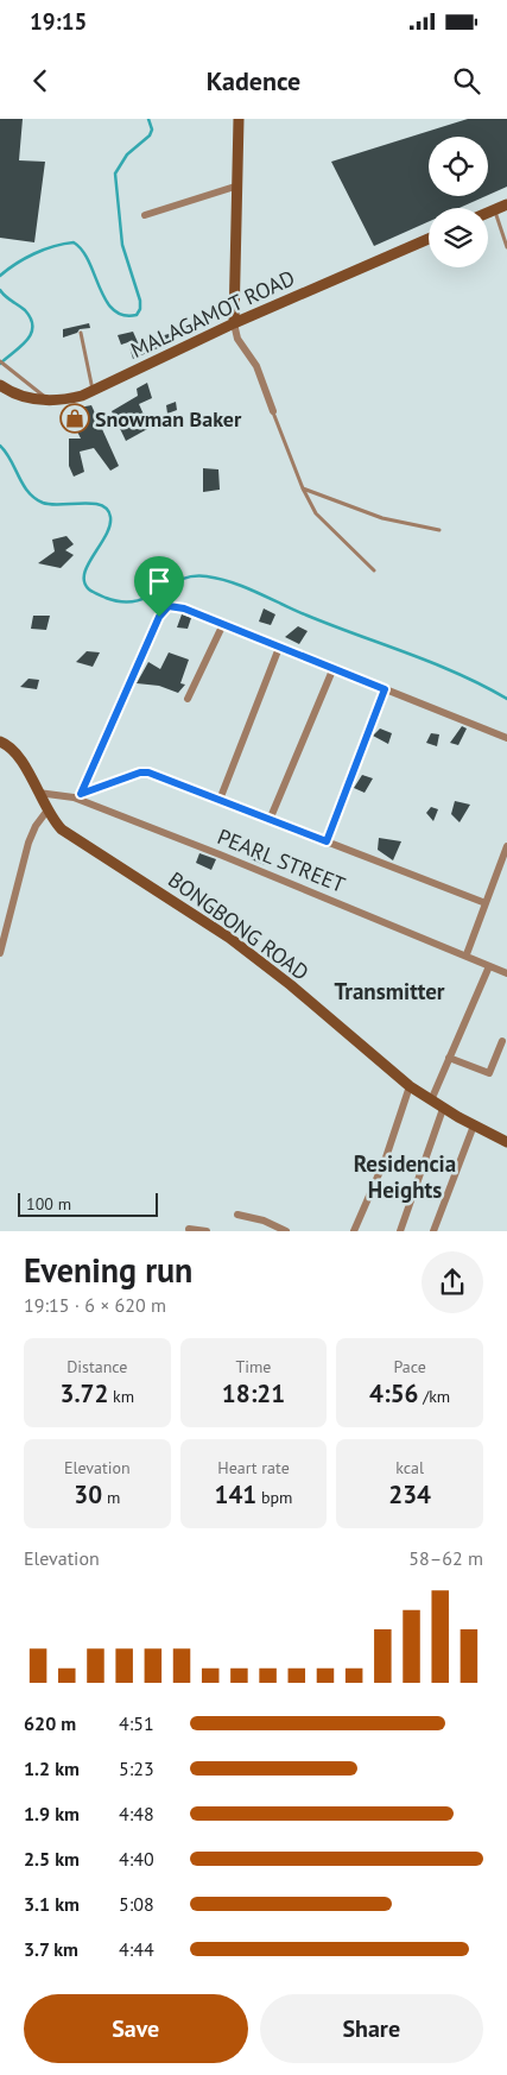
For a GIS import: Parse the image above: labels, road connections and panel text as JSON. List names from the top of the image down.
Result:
{
  "streets": {
    "street": ["MALAGAMOT ROAD", "PEARL STREET", "BONGBONG ROAD"]
  },
  "crossings": [
    ["PEARL STREET", "BONGBONG ROAD"]
  ],
  "districts": ["Transmitter", "Residencia Heights"],
  "places": {
    "shop": ["Snowman Baker"]
  },
  "scale_bar": "100 m",
  "page": {
    "status": "19:15",
    "header": "Kadence",
    "scale": "100 m",
    "heading": ["Evening run", "19:15 · 6 × 620 m"],
    "stats": [
      ["Distance", "3.72 km"],
      ["Time", "18:21"],
      ["Pace", "4:56 /km"],
      ["Elevation", "30 m"],
      ["Heart rate", "141 bpm"],
      ["kcal", "234"]
    ],
    "chart": ["Elevation", "58–62 m"],
    "list": [
      {
        "name": "620 m",
        "note": "4:51"
      },
      {
        "name": "1.2 km",
        "note": "5:23"
      },
      {
        "name": "1.9 km",
        "note": "4:48"
      },
      {
        "name": "2.5 km",
        "note": "4:40"
      },
      {
        "name": "3.1 km",
        "note": "5:08"
      },
      {
        "name": "3.7 km",
        "note": "4:44"
      }
    ],
    "buttons": ["Save", "Share"]
  }
}
